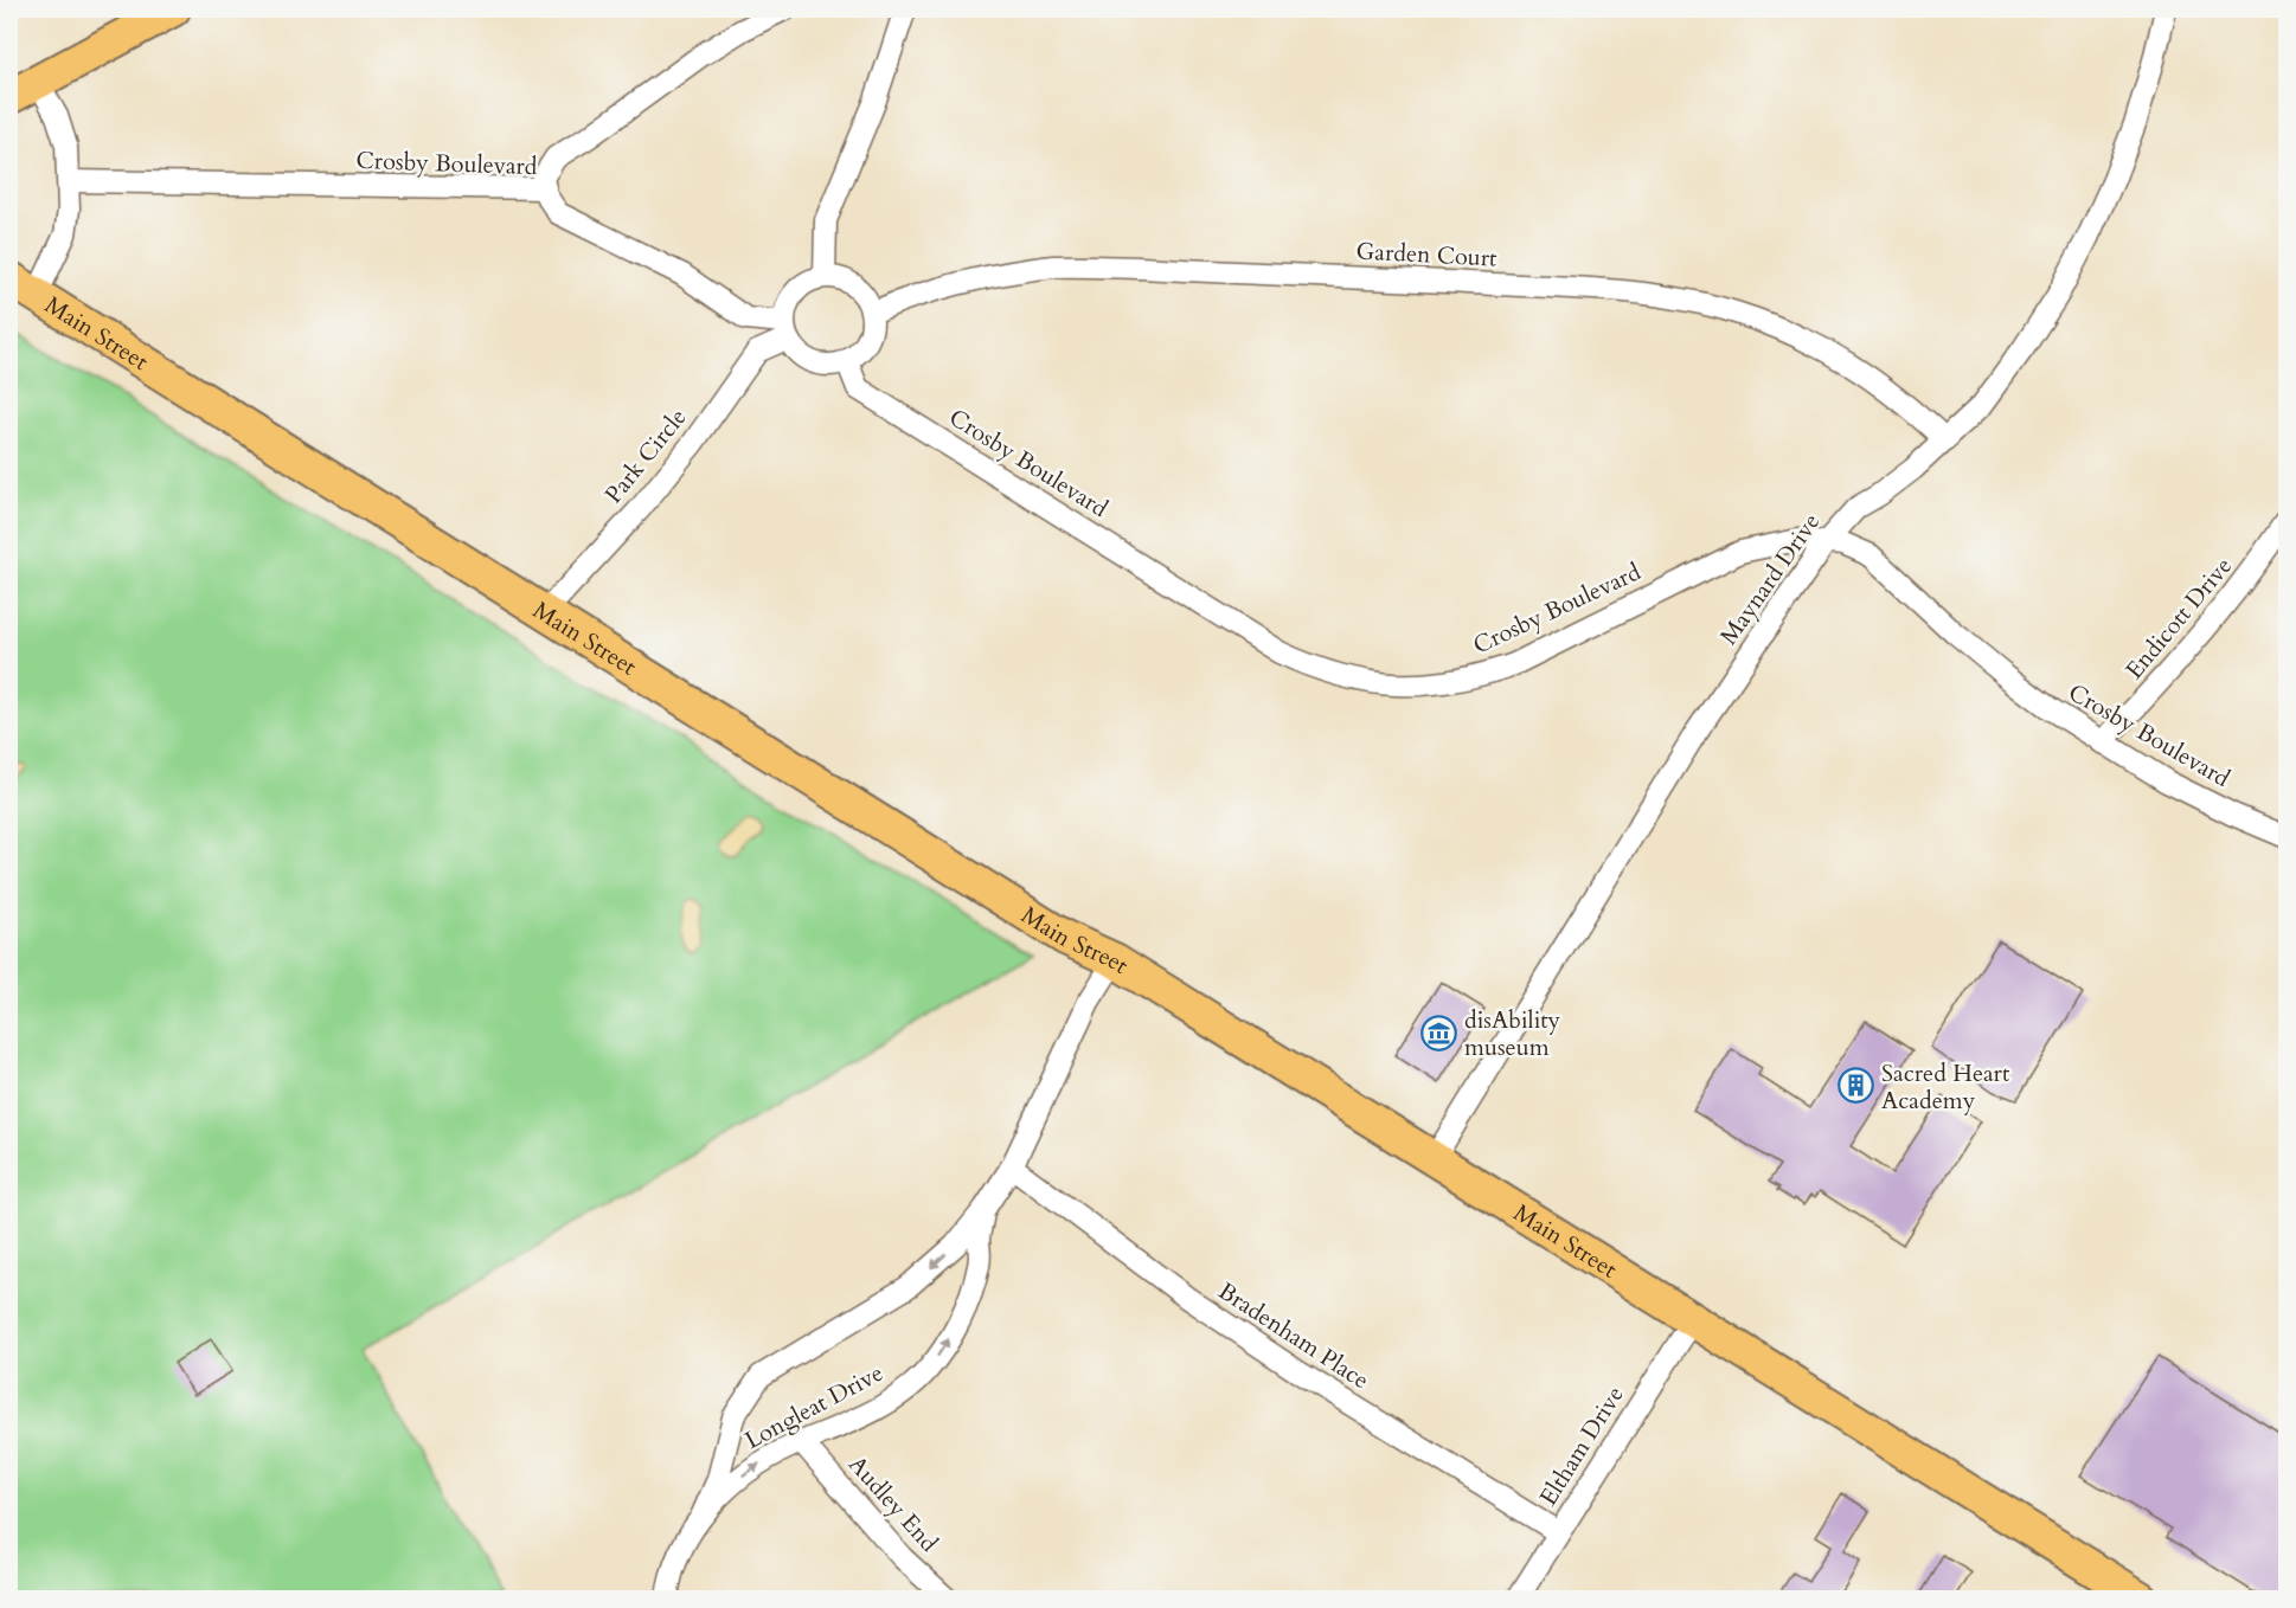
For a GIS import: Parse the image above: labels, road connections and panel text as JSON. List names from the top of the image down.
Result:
{
  "streets": {
    "main road": ["Main Street"],
    "street": [
      "Crosby Boulevard",
      "Garden Court",
      "Park Circle",
      "Maynard Drive",
      "Endicott Drive",
      "Bradenham Place",
      "Longleat Drive",
      "Eltham Drive",
      "Audley End"
    ]
  },
  "crossings": [
    ["Crosby Boulevard", "Garden Court"],
    ["Crosby Boulevard", "Park Circle"],
    ["Crosby Boulevard", "Maynard Drive"],
    ["Crosby Boulevard", "Endicott Drive"],
    ["Garden Court", "Park Circle"],
    ["Garden Court", "Maynard Drive"],
    ["Main Street", "Park Circle"],
    ["Main Street", "Maynard Drive"],
    ["Main Street", "Longleat Drive"],
    ["Main Street", "Eltham Drive"],
    ["Bradenham Place", "Longleat Drive"],
    ["Bradenham Place", "Eltham Drive"],
    ["Longleat Drive", "Audley End"]
  ],
  "places": {
    "museum": ["disAbility museum"],
    "building": ["Sacred Heart Academy"]
  }
}
